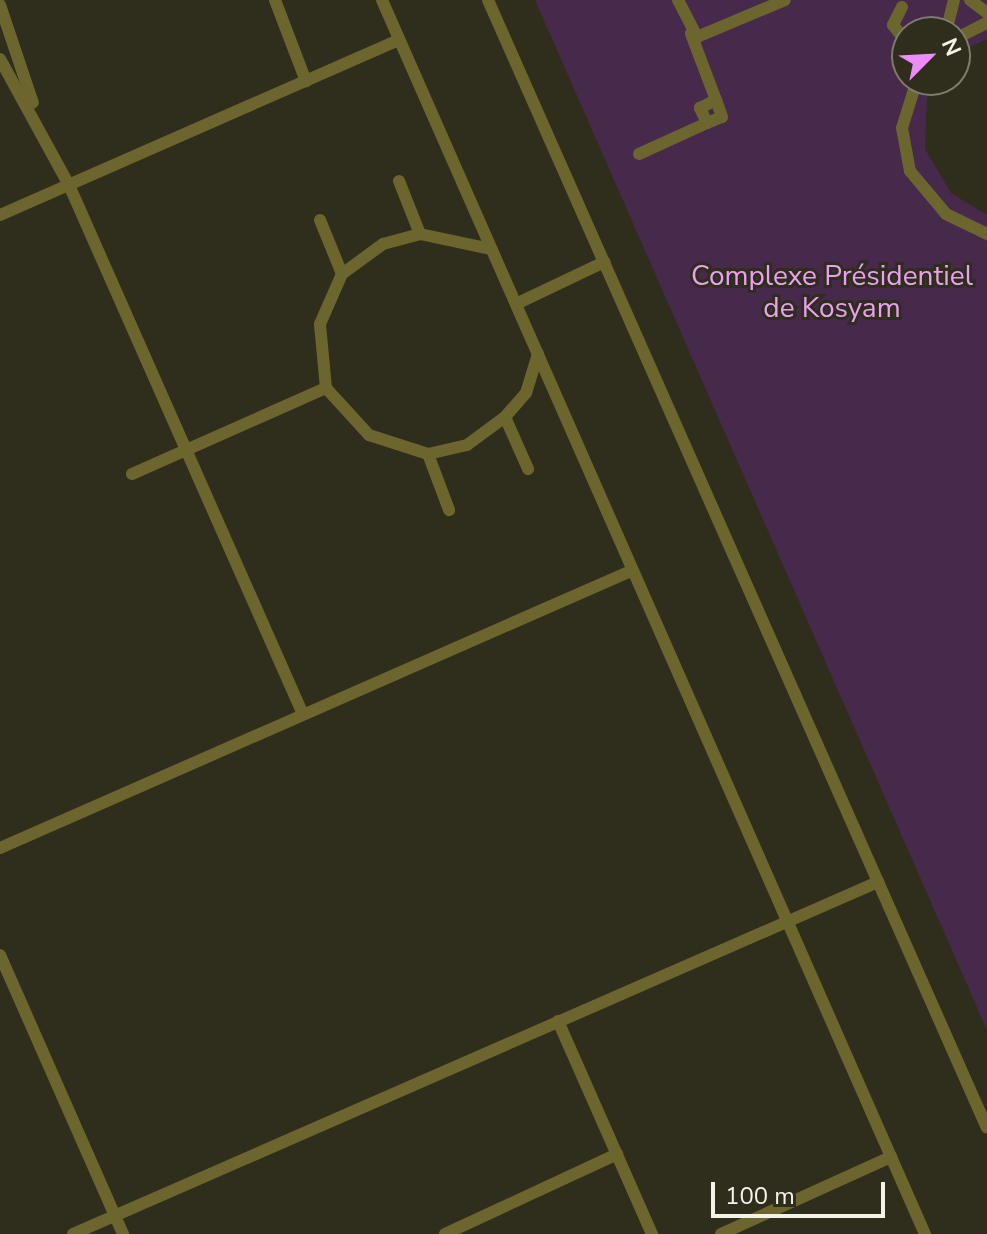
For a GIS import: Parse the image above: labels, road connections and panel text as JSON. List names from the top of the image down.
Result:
{
  "parks": ["Complexe Présidentiel de Kosyam"],
  "scale_bar": "100 m",
  "north": "top right"
}
